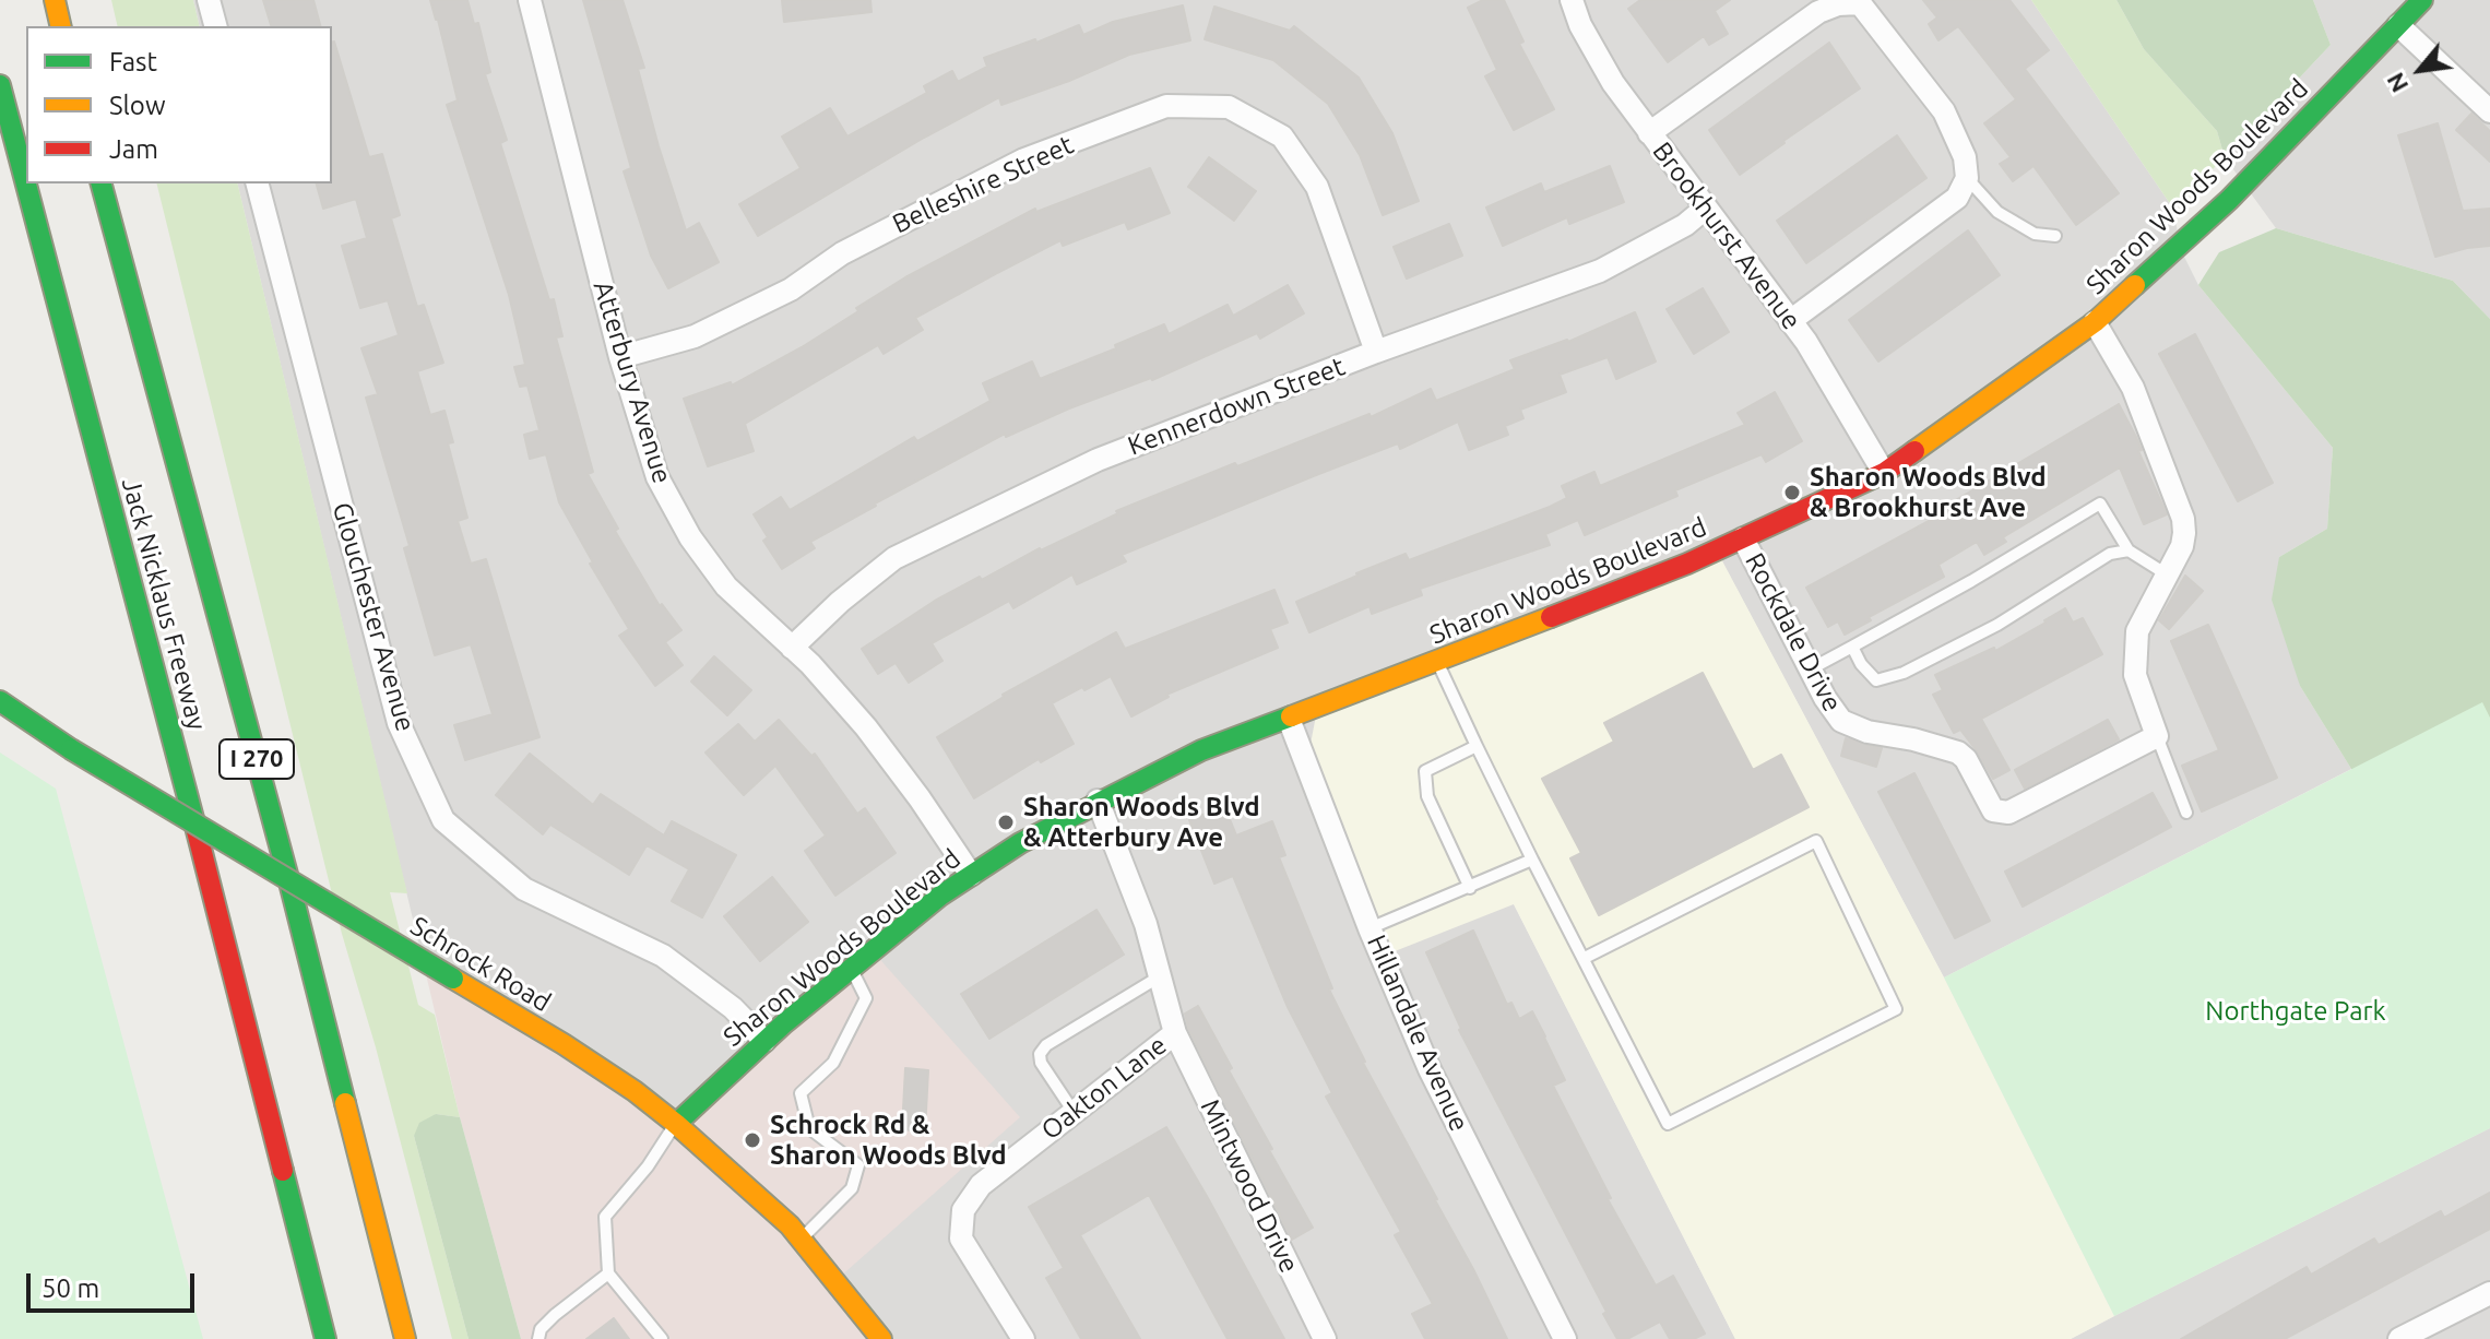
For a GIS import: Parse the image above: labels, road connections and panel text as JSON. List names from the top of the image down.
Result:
{
  "streets": {
    "main road": [
      "Sharon Woods Boulevard",
      "Jack Nicklaus Freeway",
      "I 270",
      "Schrock Road"
    ],
    "street": [
      "Belleshire Street",
      "Brookhurst Avenue",
      "Atterbury Avenue",
      "Kennerdown Street",
      "Glouchester Avenue",
      "Rockdale Drive",
      "Hillandale Avenue",
      "Oakton Lane",
      "Mintwood Drive"
    ]
  },
  "crossings": [
    ["Belleshire Street", "Atterbury Avenue"],
    ["Belleshire Street", "Kennerdown Street"],
    ["Sharon Woods Boulevard", "Brookhurst Avenue"],
    ["Sharon Woods Boulevard", "Atterbury Avenue"],
    ["Sharon Woods Boulevard", "Glouchester Avenue"],
    ["Sharon Woods Boulevard", "Rockdale Drive"],
    ["Sharon Woods Boulevard", "Schrock Road"],
    ["Sharon Woods Boulevard", "Hillandale Avenue"],
    ["Sharon Woods Boulevard", "Oakton Lane"],
    ["Brookhurst Avenue", "Kennerdown Street"],
    ["Atterbury Avenue", "Kennerdown Street"],
    ["Oakton Lane", "Mintwood Drive"]
  ],
  "parks": ["Northgate Park"],
  "places": ["Sharon Woods Blvd & Brookhurst Ave", "Sharon Woods Blvd & Atterbury Ave", "Schrock Rd & Sharon Woods Blvd"],
  "legend": ["Fast", "Slow", "Jam"],
  "scale_bar": "50 m",
  "north": "bottom left"
}
